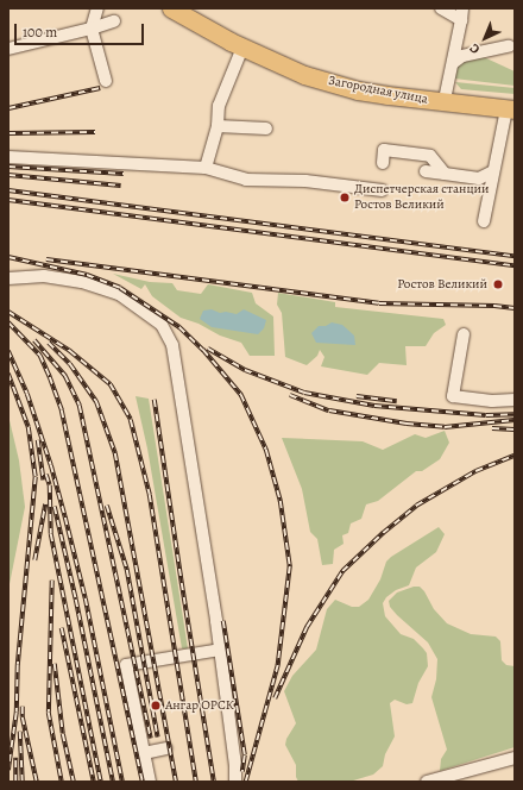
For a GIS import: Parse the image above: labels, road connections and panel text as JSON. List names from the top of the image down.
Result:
{
  "streets": {
    "highway": ["Загородная улица"]
  },
  "places": ["Диспетчерская станции Ростов Великий", "Ростов Великий", "Ангар ОРСК"],
  "scale_bar": "100 m",
  "north": "bottom left"
}
